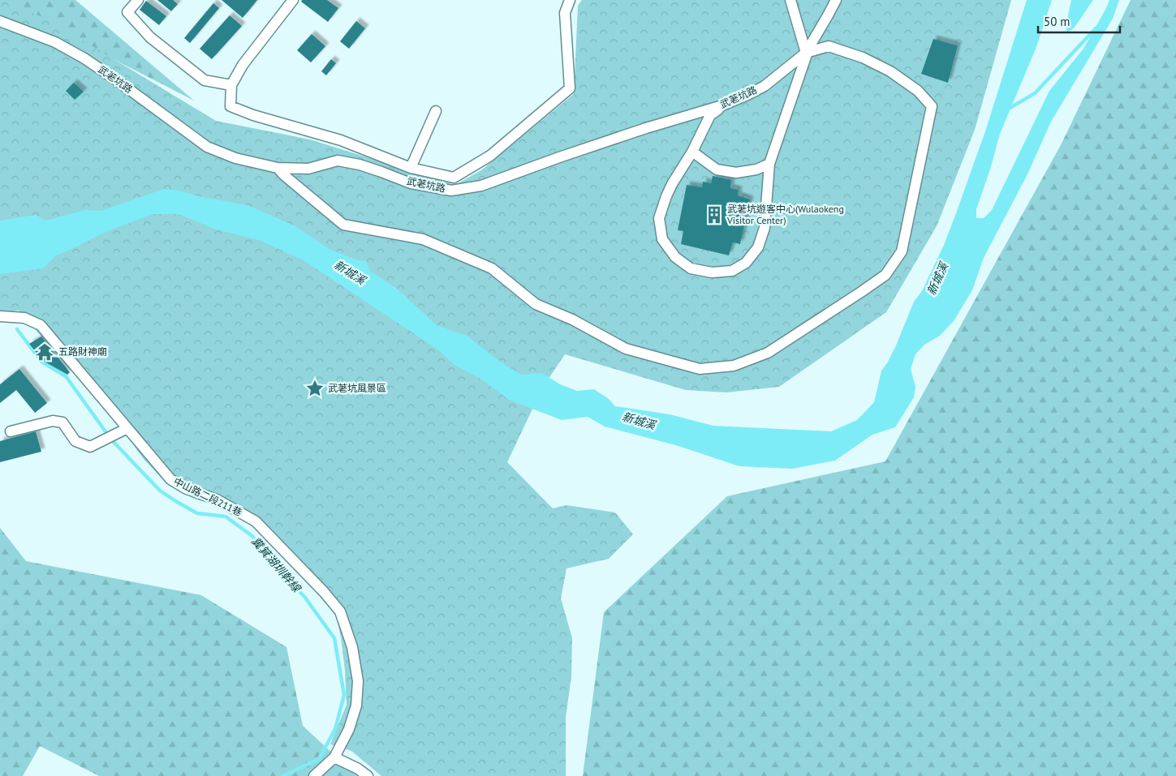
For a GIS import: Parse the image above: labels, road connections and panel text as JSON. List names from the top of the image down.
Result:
{
  "streets": {
    "street": ["武荖坑路", "中山路二段211巷"]
  },
  "water": ["新城溪", "糞箕湖圳幹線"],
  "places": {
    "building": ["武荖坑遊客中心(Wulaokeng Visitor Center)"],
    "temple": ["五路財神廟"],
    "place": ["武荖坑風景區"]
  },
  "scale_bar": "50 m"
}
